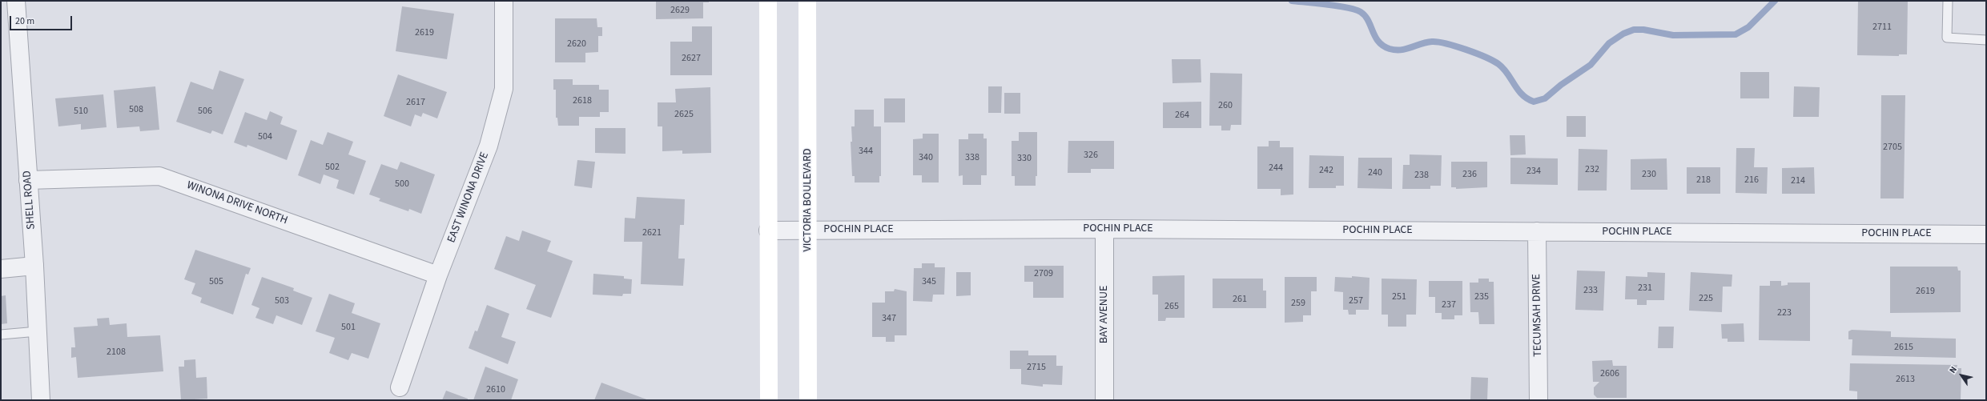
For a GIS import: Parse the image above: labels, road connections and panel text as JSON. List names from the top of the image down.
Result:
{
  "streets": {
    "main road": ["VICTORIA BOULEVARD"],
    "street": [
      "EAST WINONA DRIVE",
      "SHELL ROAD",
      "WINONA DRIVE NORTH",
      "POCHIN PLACE",
      "BAY AVENUE",
      "TECUMSAH DRIVE"
    ]
  },
  "crossings": [
    ["EAST WINONA DRIVE", "WINONA DRIVE NORTH"],
    ["SHELL ROAD", "WINONA DRIVE NORTH"],
    ["VICTORIA BOULEVARD", "POCHIN PLACE"],
    ["POCHIN PLACE", "BAY AVENUE"],
    ["POCHIN PLACE", "TECUMSAH DRIVE"]
  ],
  "house_numbers": [
    "2629",
    "2711",
    "2619",
    "2620",
    "2627",
    "2618",
    "2617",
    "260",
    "508",
    "510",
    "506",
    "2625",
    "264",
    "504",
    "2705",
    "344",
    "326",
    "340",
    "338",
    "330",
    "502",
    "244",
    "232",
    "242",
    "234",
    "240",
    "236",
    "230",
    "238",
    "218",
    "216",
    "214",
    "500",
    "2621",
    "2709",
    "505",
    "345",
    "231",
    "233",
    "2619",
    "251",
    "235",
    "225",
    "261",
    "503",
    "257",
    "259",
    "237",
    "265",
    "223",
    "347",
    "501",
    "2615",
    "2108",
    "2715",
    "2606",
    "2613",
    "2610"
  ],
  "scale_bar": "20 m",
  "north": "top left"
}
